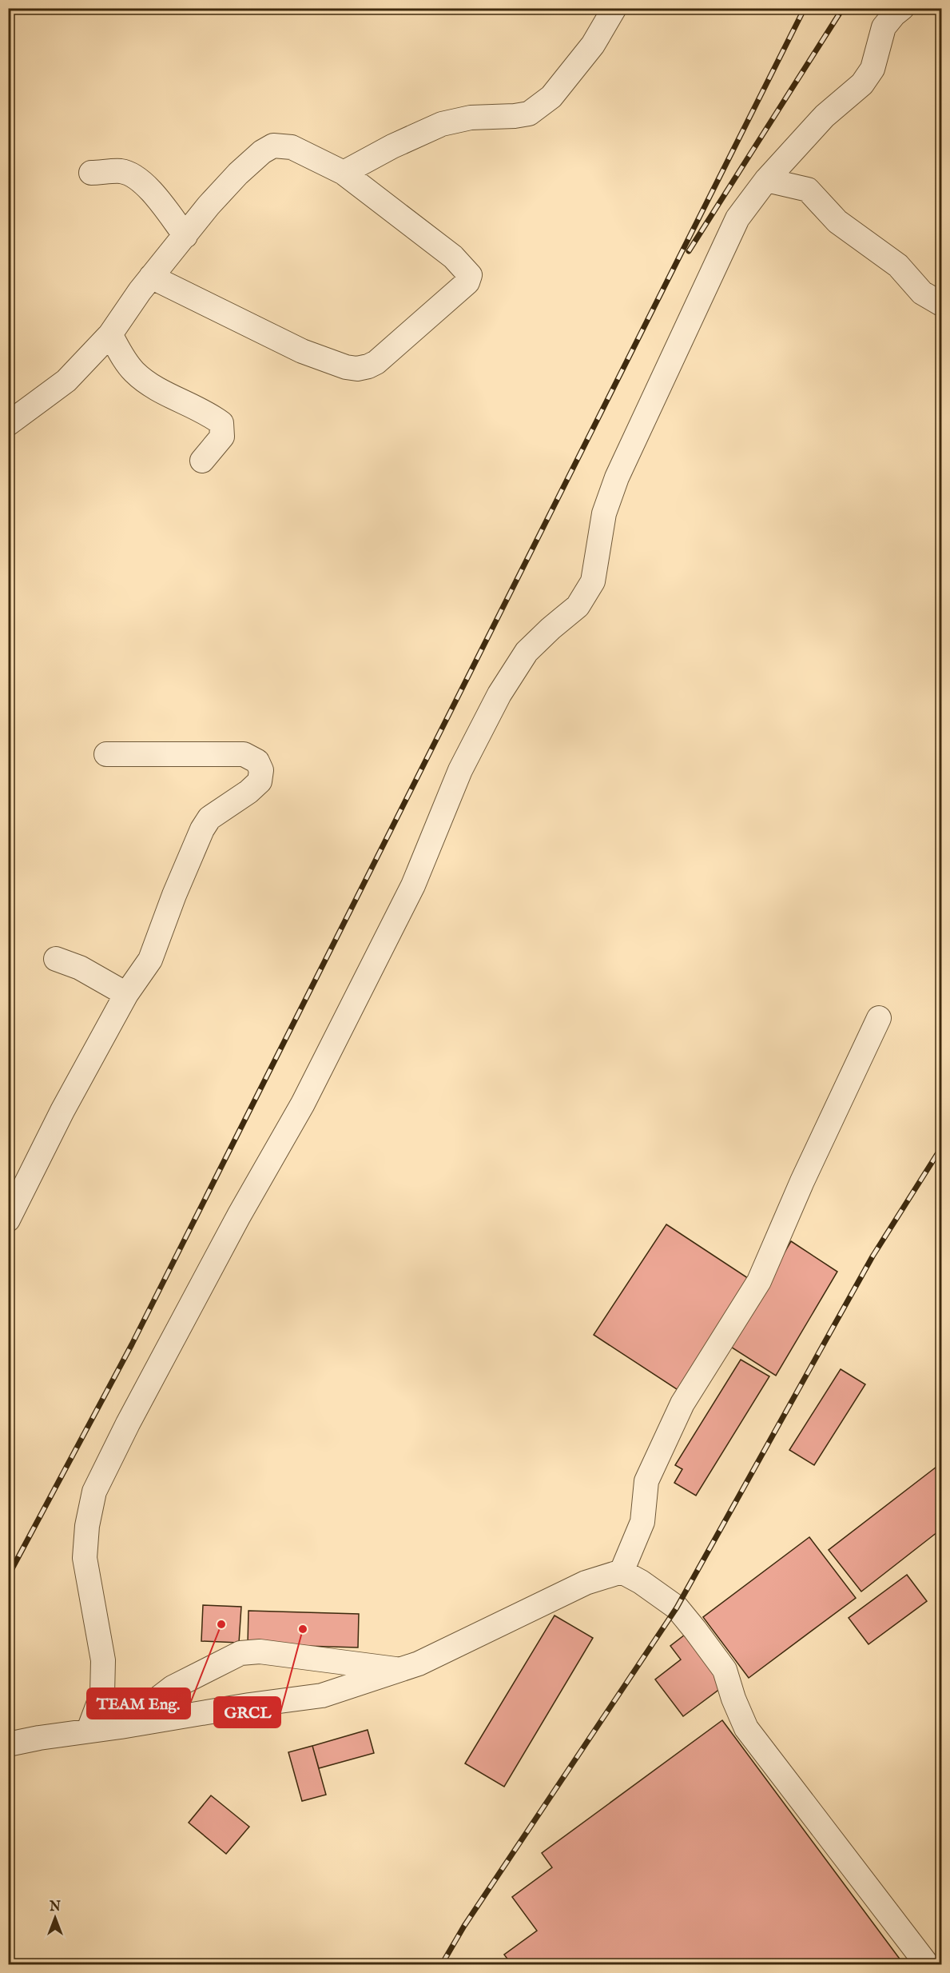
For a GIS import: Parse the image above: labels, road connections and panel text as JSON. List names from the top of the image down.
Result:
{
  "places": ["TEAM Eng.", "GRCL"],
  "north": "top"
}
